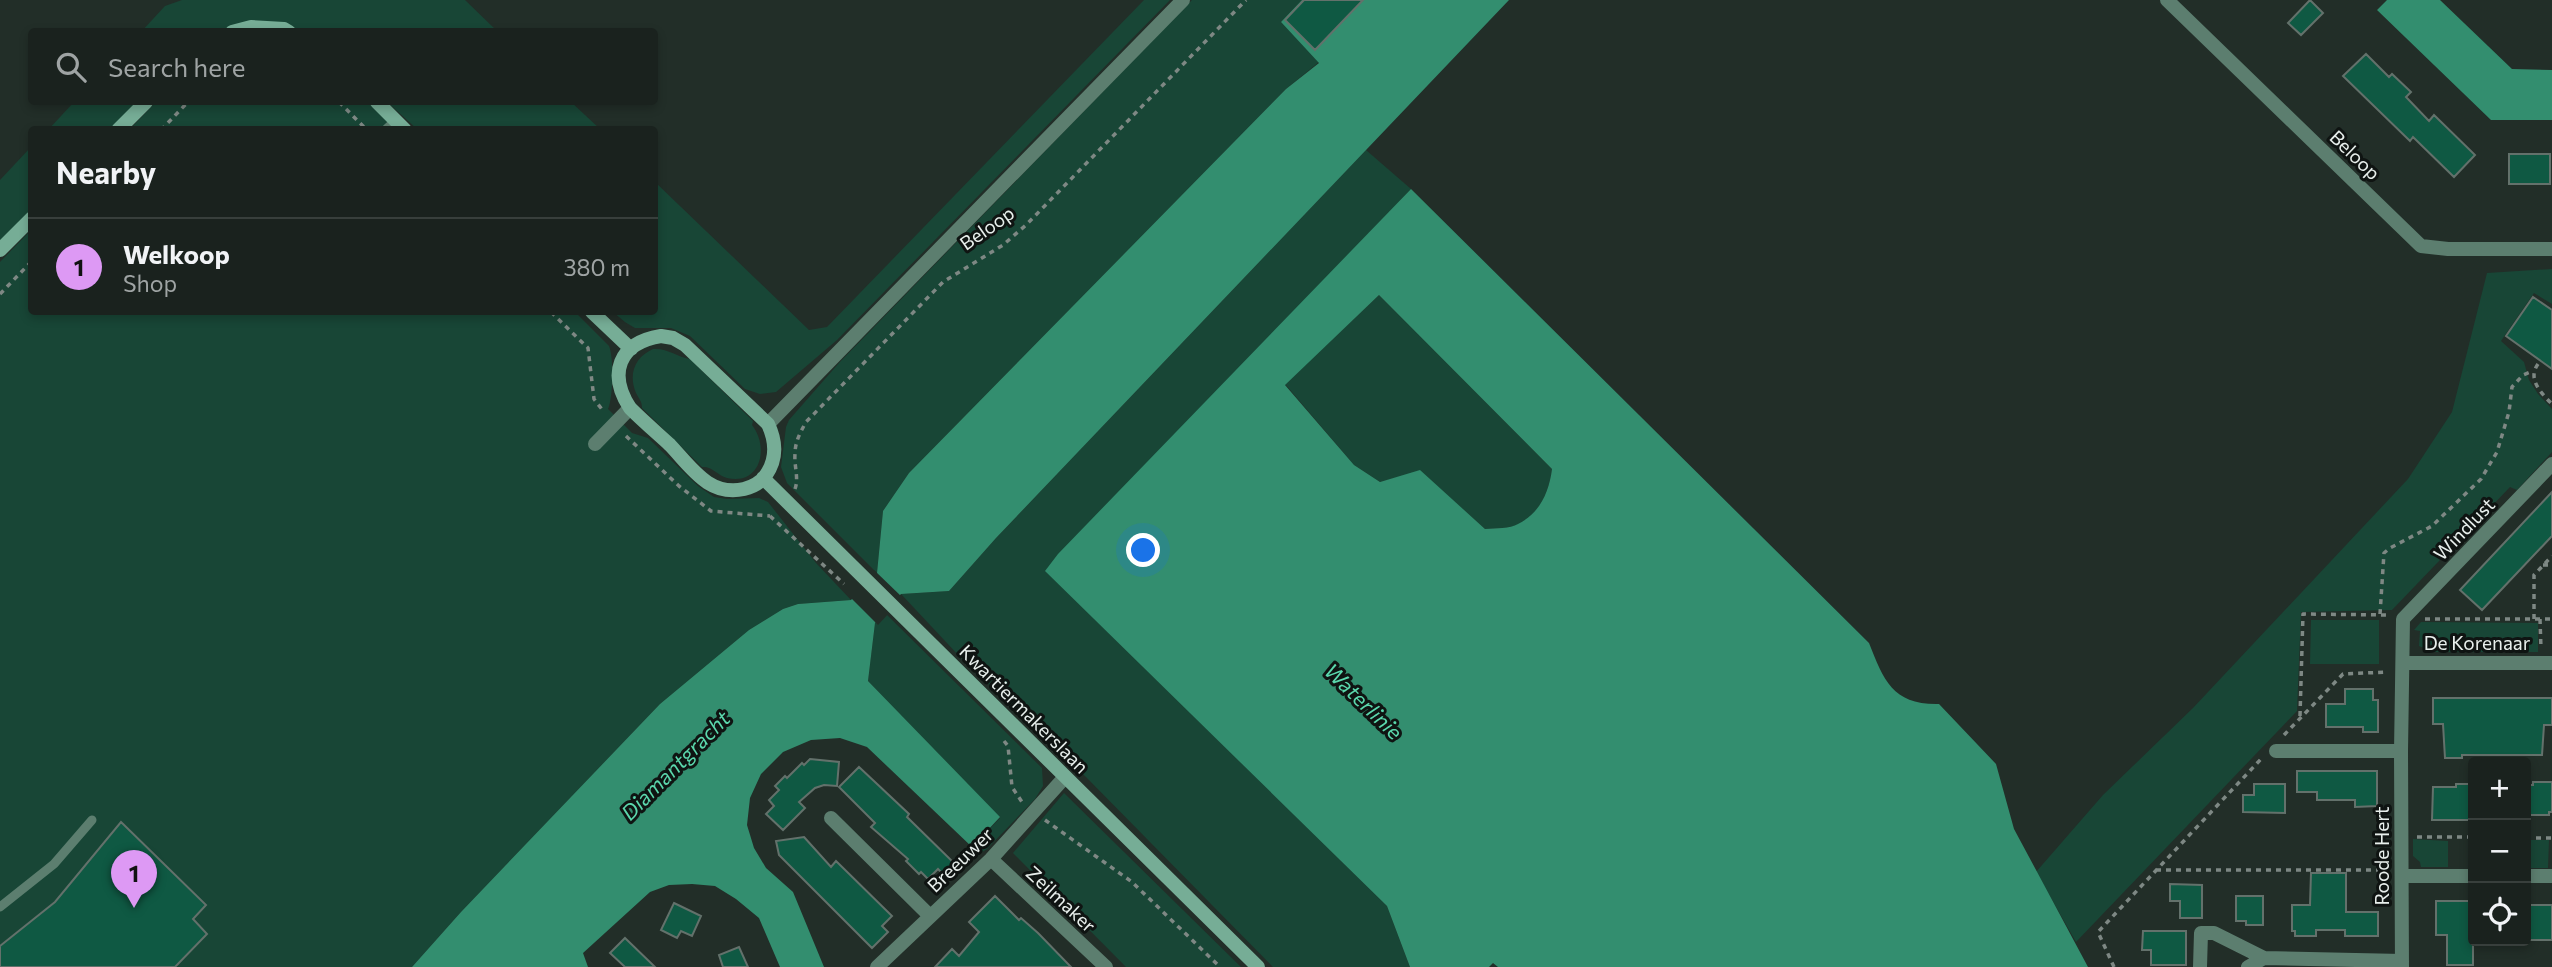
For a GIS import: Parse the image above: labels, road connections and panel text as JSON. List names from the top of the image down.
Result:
{
  "streets": {
    "main road": ["Kwartiermakerslaan"],
    "street": [
      "Beloop",
      "Windlust",
      "De Korenaar",
      "Roode Hert",
      "Breeuwer",
      "Zeilmaker"
    ]
  },
  "crossings": [
    ["Beloop", "Kwartiermakerslaan"],
    ["Windlust", "De Korenaar"],
    ["Windlust", "Roode Hert"],
    ["De Korenaar", "Roode Hert"],
    ["Kwartiermakerslaan", "Breeuwer"],
    ["Breeuwer", "Zeilmaker"]
  ],
  "water": ["Waterlinie", "Diamantgracht"],
  "page": {
    "search": "Search here",
    "heading": "Nearby",
    "list": [
      {
        "mark": "1",
        "name": "Welkoop",
        "note": "Shop",
        "value": "380 m"
      }
    ],
    "map_buttons": ["+", "−"],
    "pins": "1"
  }
}
